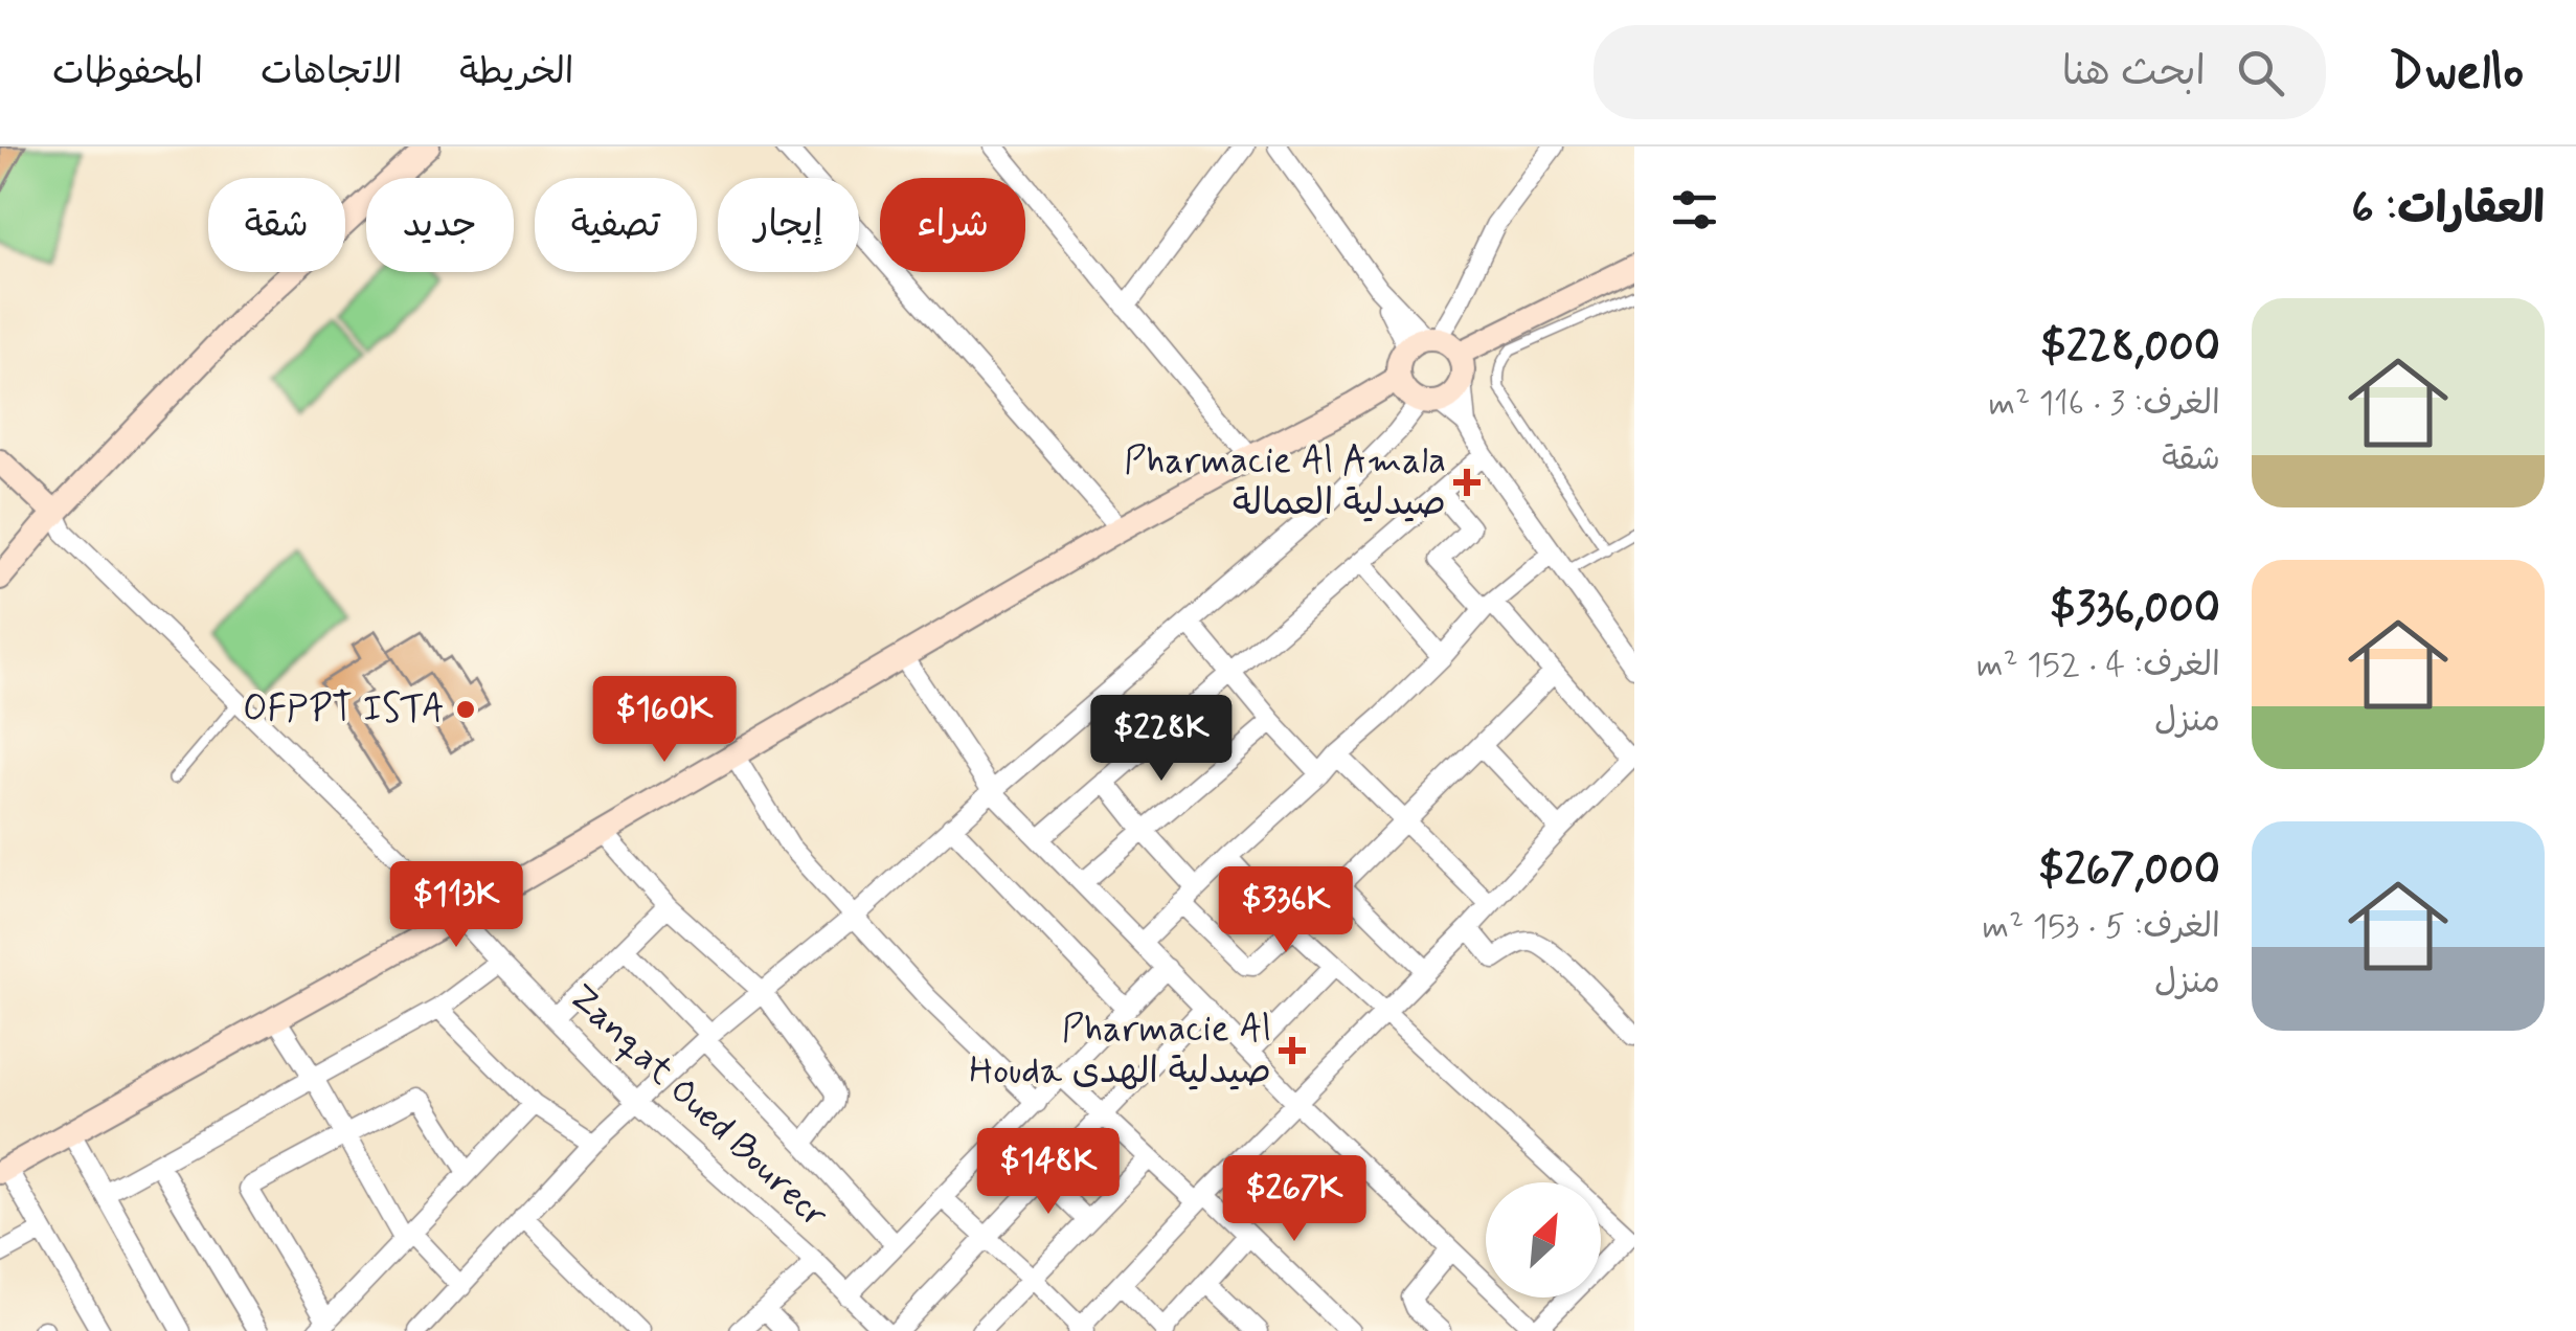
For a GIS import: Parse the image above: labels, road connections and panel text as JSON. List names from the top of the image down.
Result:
{
  "streets": {
    "street": ["Zanqat Oued Bourecr"]
  },
  "places": {
    "health": ["Pharmacie Al Amala صيدلية العمالة", "Pharmacie Al Houda صيدلية الهدى"],
    "other": ["OFPPT ISTA"]
  },
  "north": "top right",
  "page": {
    "header": "Dwello",
    "search": "ابحث هنا",
    "nav": ["الخريطة", "الاتجاهات", "المحفوظات"],
    "heading": "العقارات: 6",
    "chip": [
      "شراء",
      "إيجار",
      "تصفية",
      "جديد",
      "شقة"
    ],
    "list": [
      {
        "name": "$228,000",
        "note": "الغرف: 3 · 116 m² · شقة"
      },
      {
        "name": "$336,000",
        "note": "الغرف: 4 · 152 m² · منزل"
      },
      {
        "name": "$267,000",
        "note": "الغرف: 5 · 153 m² · منزل"
      }
    ],
    "price": [
      "$160K",
      "$228K",
      "$113K",
      "$336K",
      "$148K",
      "$267K"
    ]
  }
}
